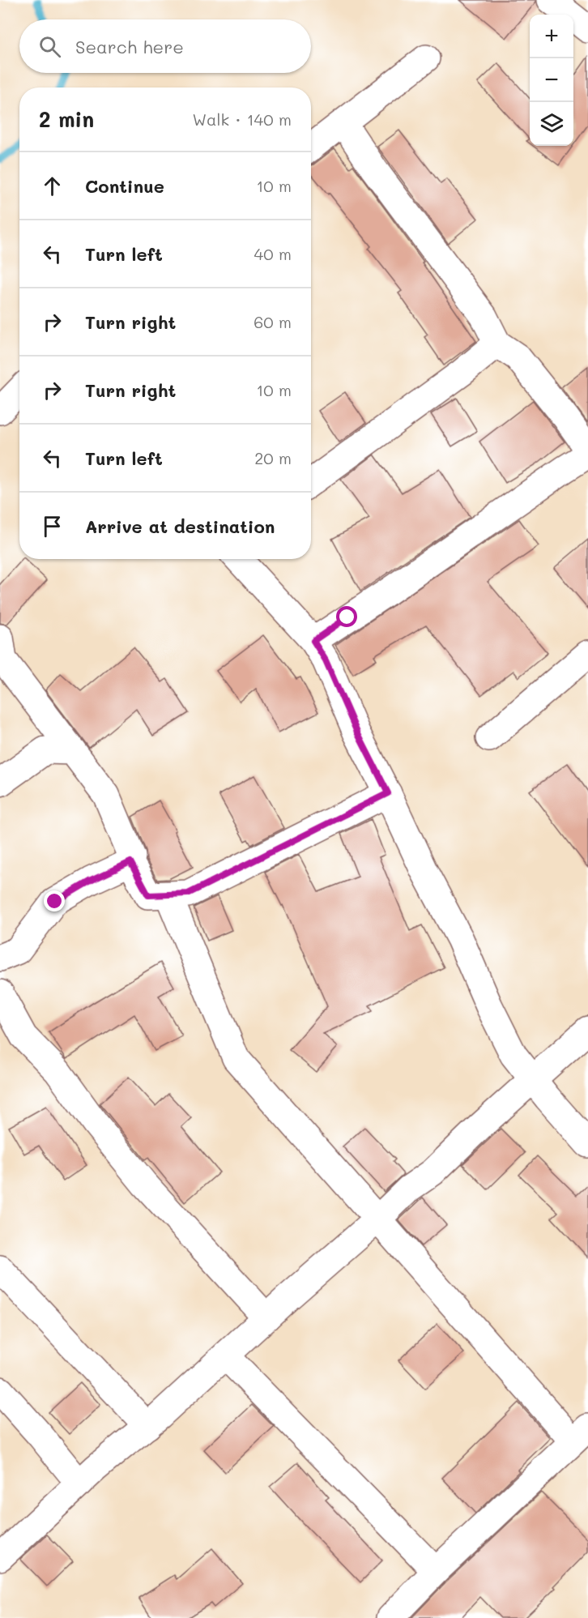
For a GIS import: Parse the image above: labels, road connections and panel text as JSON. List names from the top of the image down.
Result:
{
  "page": {
    "map_buttons": ["+", "−"],
    "search": "Search here",
    "heading": ["2 min", "Walk · 140 m"],
    "list": [
      ["Continue", "10 m"],
      ["Turn left", "40 m"],
      ["Turn right", "60 m"],
      ["Turn right", "10 m"],
      ["Turn left", "20 m"],
      "Arrive at destination"
    ]
  }
}
